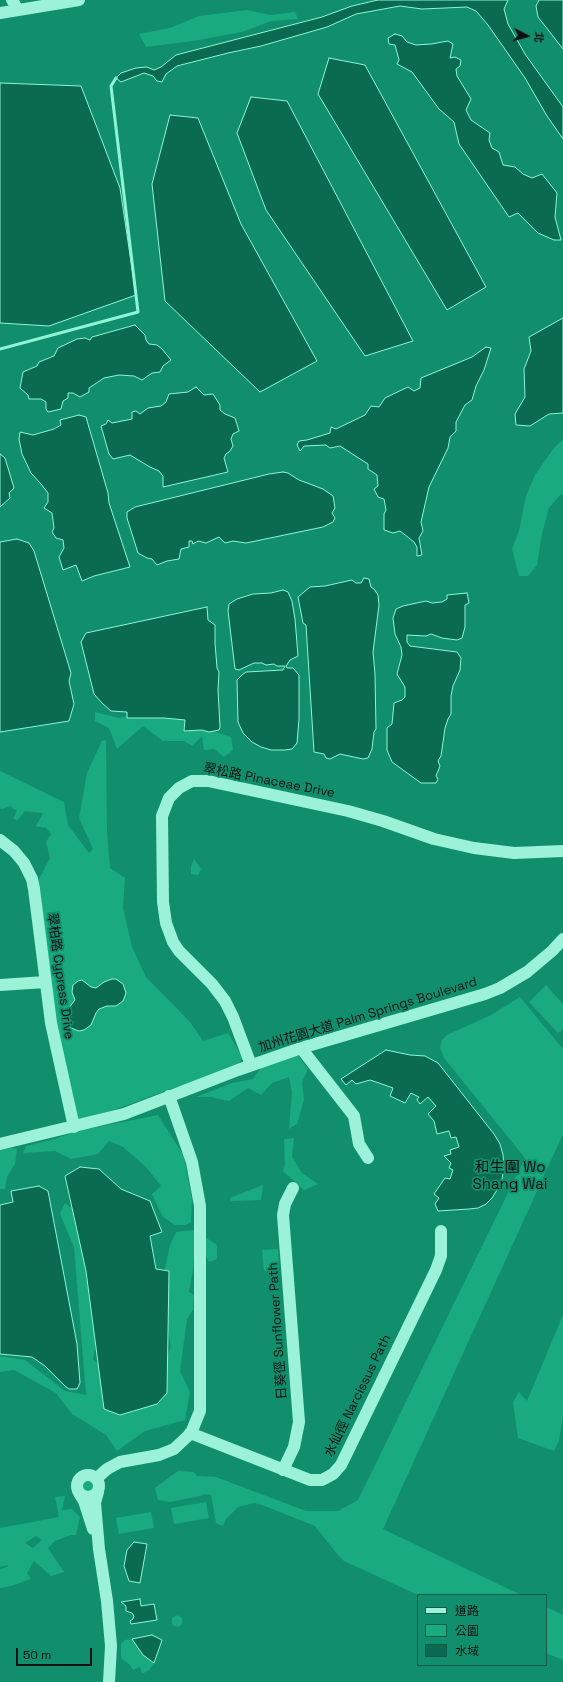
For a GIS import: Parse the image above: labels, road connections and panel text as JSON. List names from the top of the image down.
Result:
{
  "streets": {
    "street": [
      "翠松路 Pinaceae Drive",
      "翠柏路 Cypress Drive",
      "加州花園大道 Palm Springs Boulevard",
      "日葵徑 Sunflower Path",
      "水仙徑 Narcissus Path"
    ]
  },
  "crossings": [
    ["翠松路 Pinaceae Drive", "加州花園大道 Palm Springs Boulevard"],
    ["翠柏路 Cypress Drive", "加州花園大道 Palm Springs Boulevard"],
    ["日葵徑 Sunflower Path", "水仙徑 Narcissus Path"]
  ],
  "districts": ["和生圍 Wo Shang Wai"],
  "legend": ["道路", "公園", "水域"],
  "scale_bar": "50 m",
  "north": "right"
}
